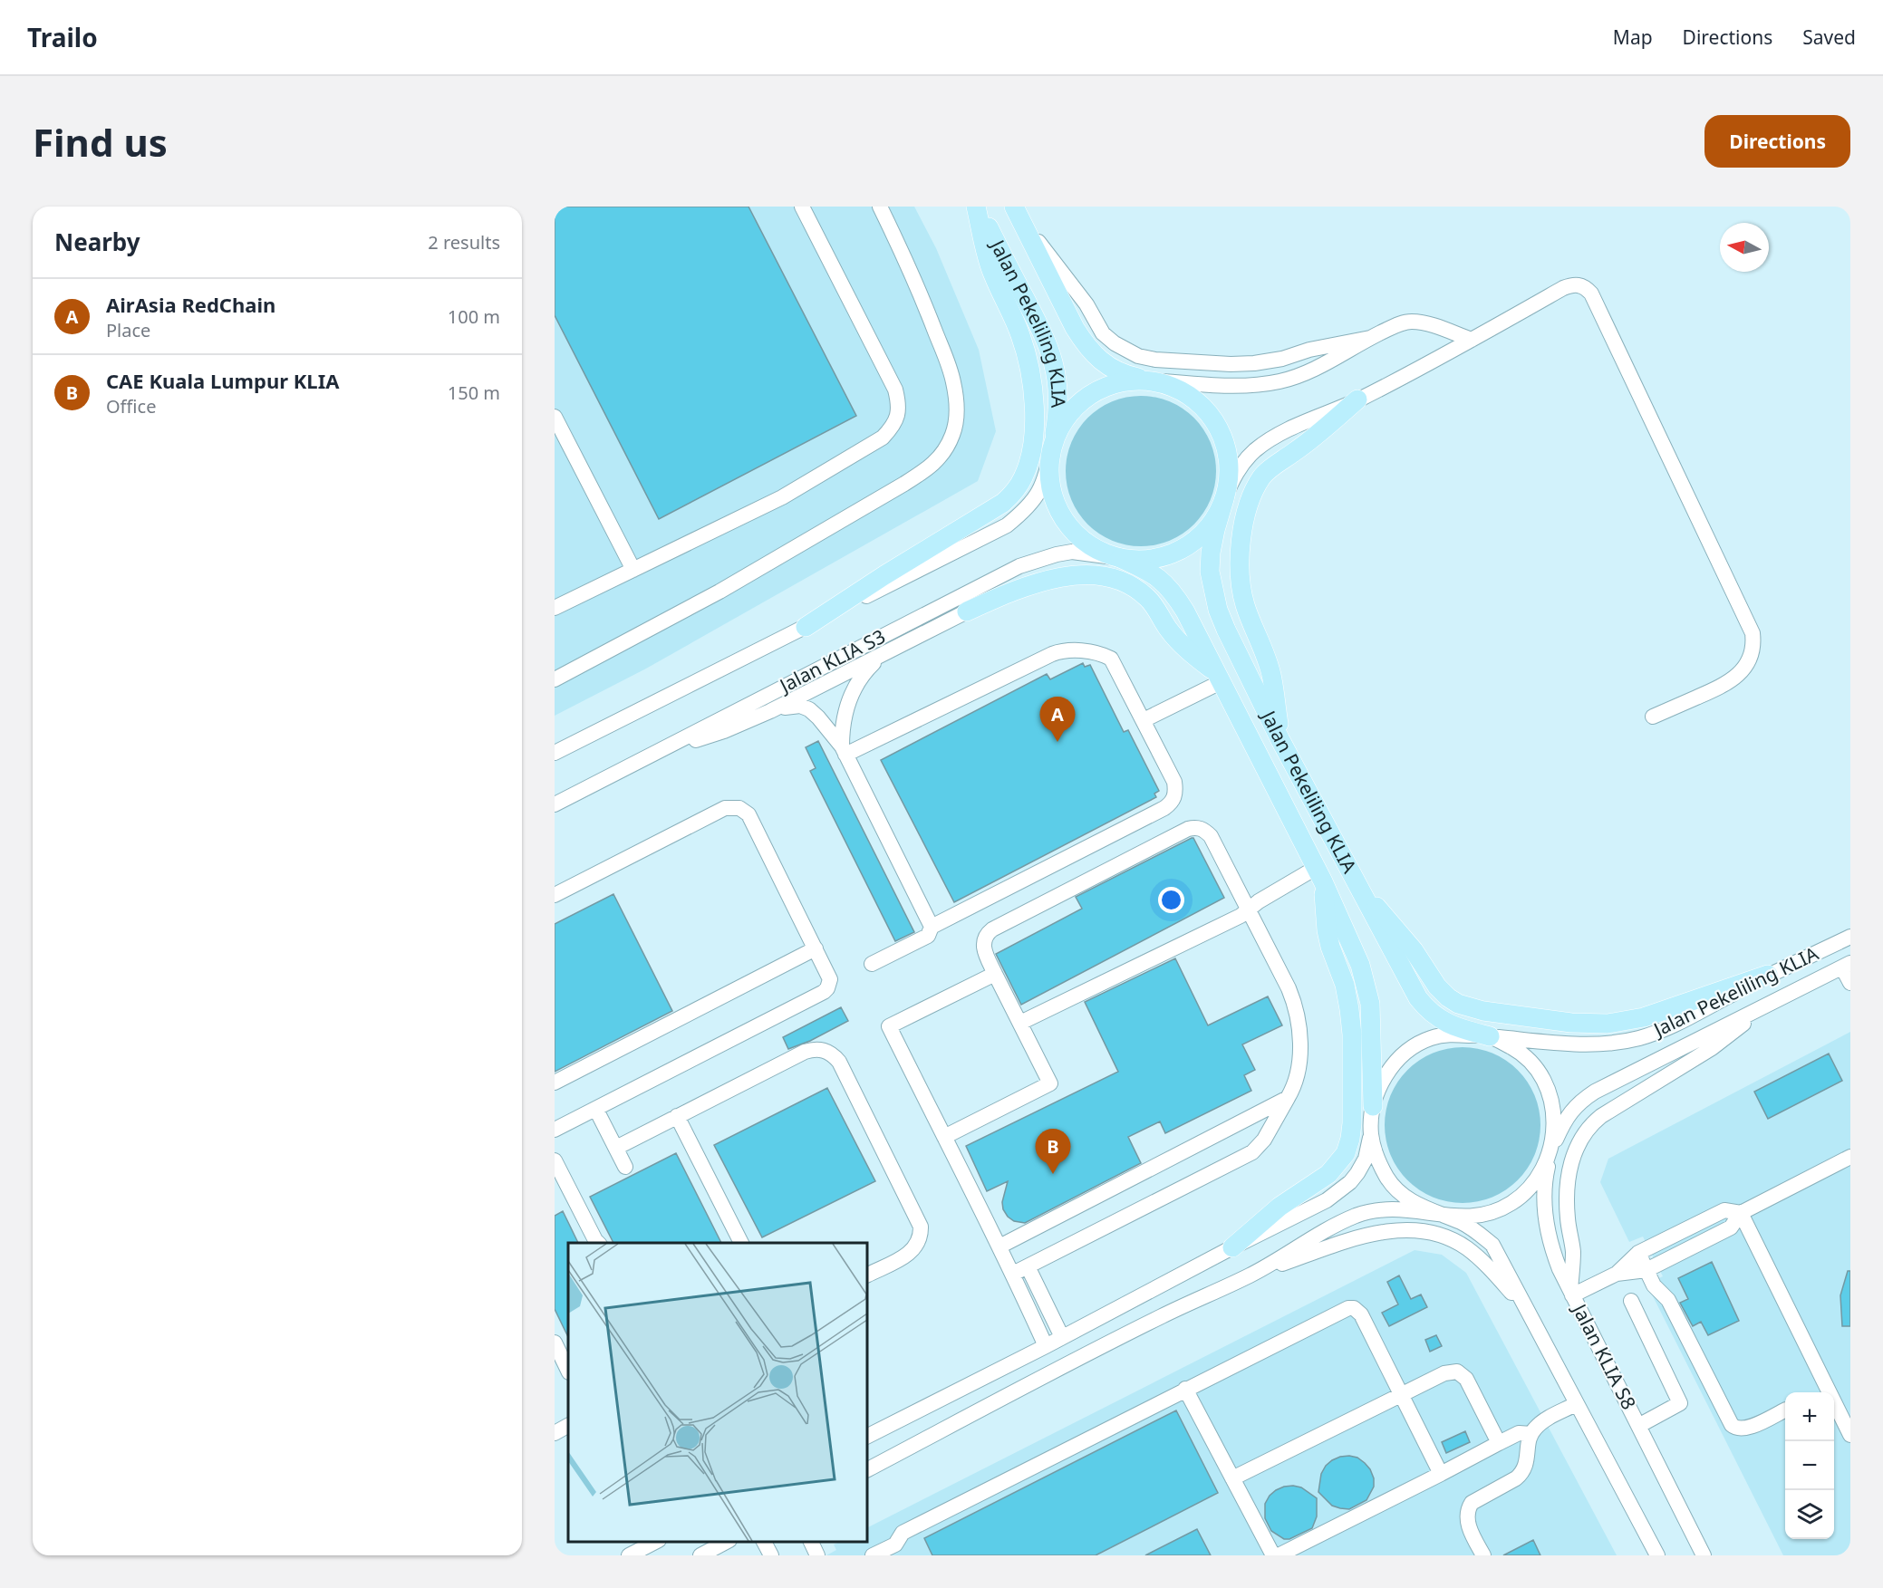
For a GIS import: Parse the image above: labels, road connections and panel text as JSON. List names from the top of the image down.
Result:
{
  "streets": {
    "main road": ["Jalan Pekeliling KLIA"],
    "street": ["Jalan KLIA S3", "Jalan KLIA S8"]
  },
  "crossings": [
    ["Jalan Pekeliling KLIA", "Jalan KLIA S3"],
    ["Jalan Pekeliling KLIA", "Jalan KLIA S8"]
  ],
  "north": "left",
  "page": {
    "header": "Trailo",
    "nav": ["Map", "Directions", "Saved"],
    "buttons": "Directions",
    "title": "Find us",
    "heading": ["Nearby", "2 results"],
    "list": [
      {
        "mark": "A",
        "name": "AirAsia RedChain",
        "note": "Place",
        "value": "100 m"
      },
      {
        "mark": "B",
        "name": "CAE Kuala Lumpur KLIA",
        "note": "Office",
        "value": "150 m"
      }
    ],
    "pins": ["A", "B"],
    "map_buttons": ["+", "−"]
  }
}
